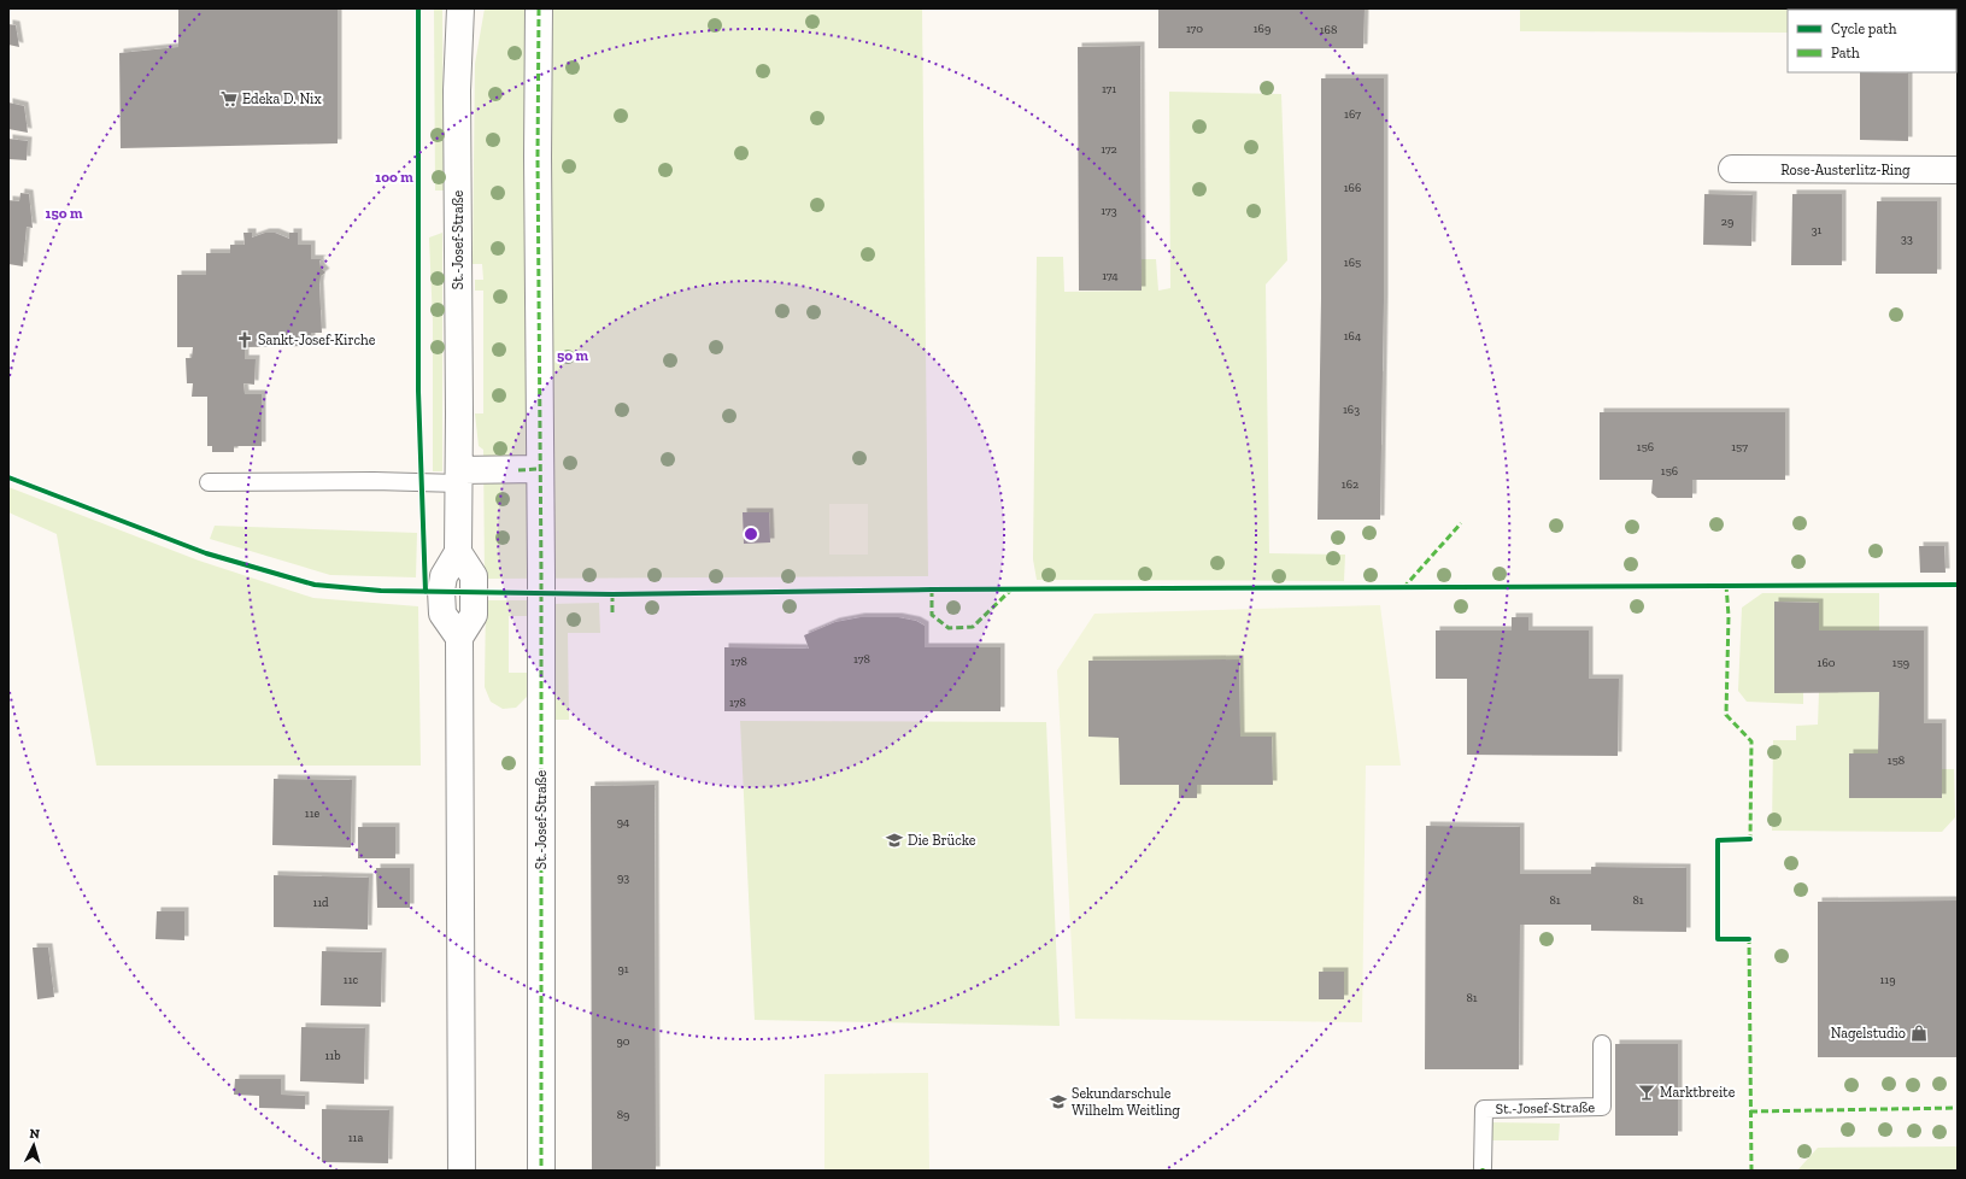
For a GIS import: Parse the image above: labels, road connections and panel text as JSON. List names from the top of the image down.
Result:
{
  "streets": {
    "street": ["Rose-Austerlitz-Ring", "St.-Josef-Straße"]
  },
  "places": {
    "supermarket": ["Edeka D. Nix"],
    "church": ["Sankt-Josef-Kirche"],
    "school or university": ["Die Brücke", "Sekundarschule Wilhelm Weitling"],
    "shop": ["Nagelstudio"],
    "bar": ["Marktbreite"]
  },
  "house_numbers": [
    "170",
    "169",
    "168",
    "171",
    "167",
    "172",
    "166",
    "173",
    "29",
    "31",
    "33",
    "165",
    "174",
    "164",
    "163",
    "156",
    "157",
    "156",
    "162",
    "178",
    "178",
    "160",
    "159",
    "178",
    "158",
    "11e",
    "94",
    "93",
    "81",
    "81",
    "11d",
    "91",
    "11c",
    "119",
    "81",
    "90",
    "11b",
    "89",
    "11a"
  ],
  "legend": ["Cycle path", "Path"],
  "north": "top",
  "rings": ["100 m", "150 m", "50 m"]
}
